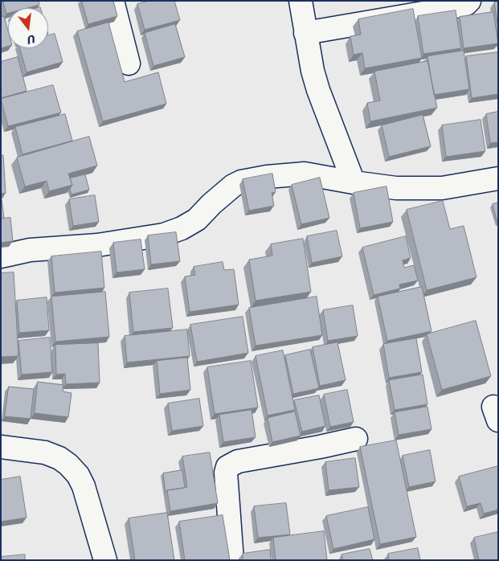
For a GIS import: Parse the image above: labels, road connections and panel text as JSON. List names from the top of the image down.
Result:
{
  "north": "bottom"
}
